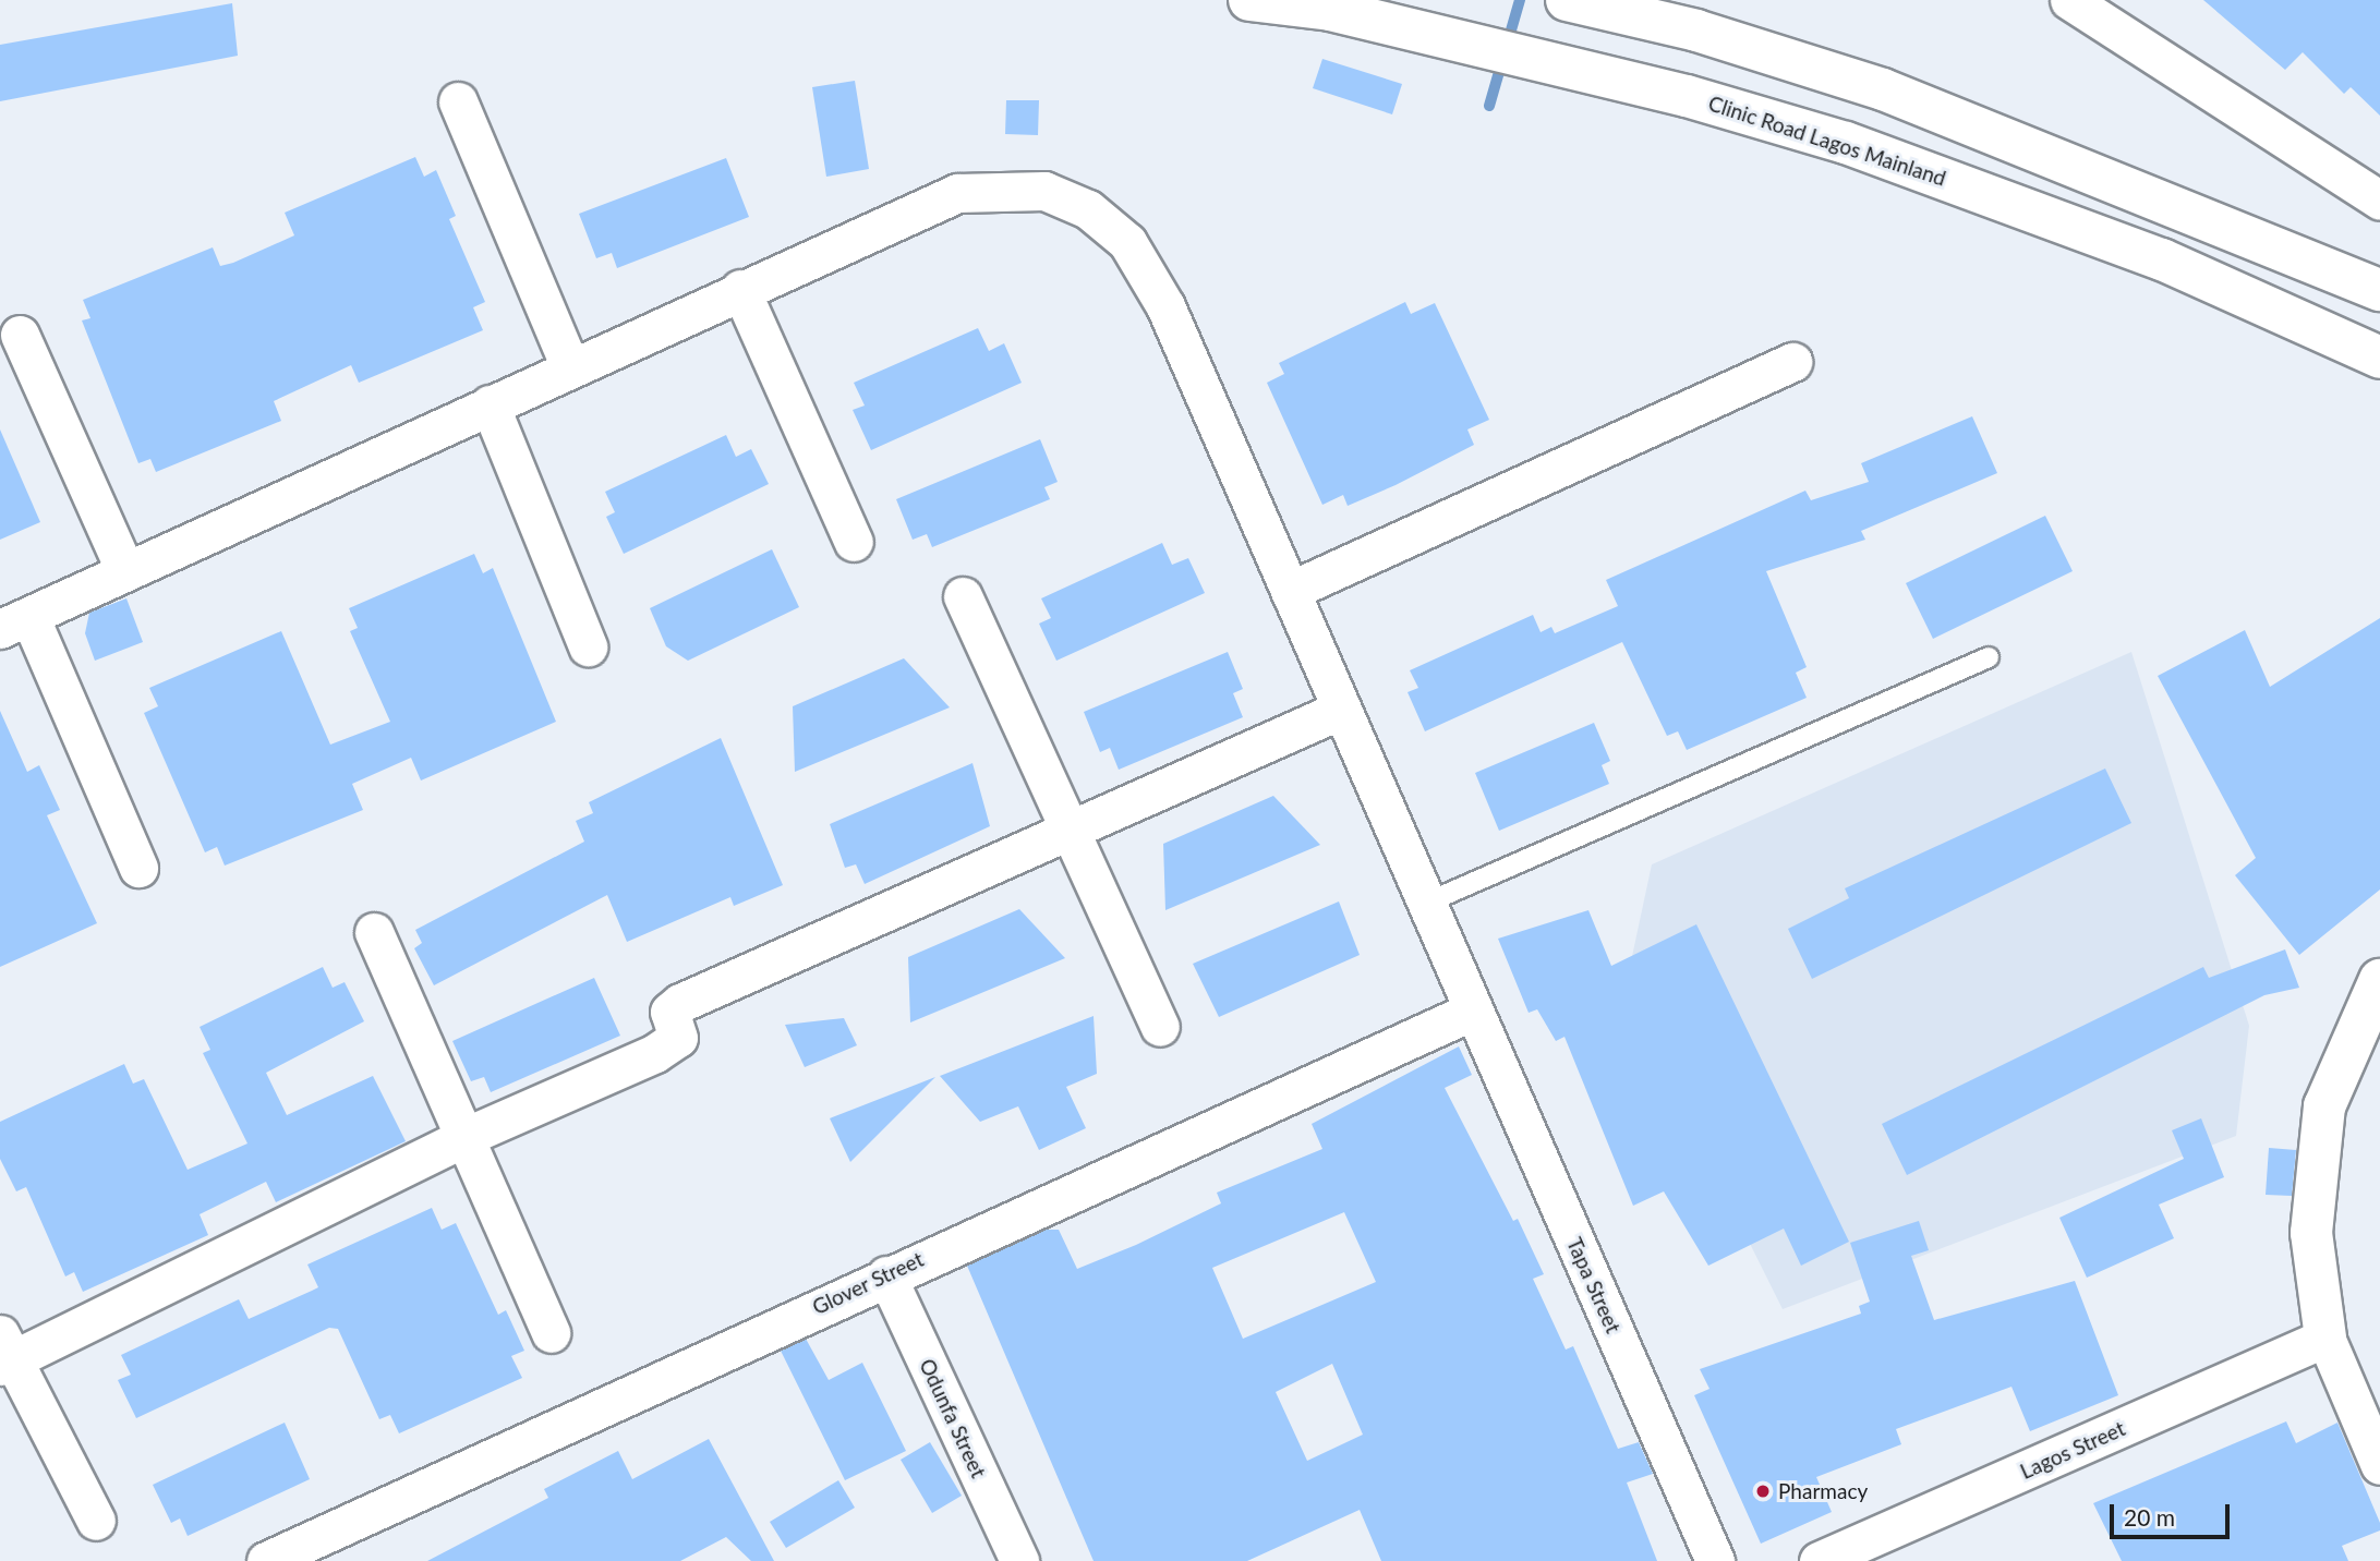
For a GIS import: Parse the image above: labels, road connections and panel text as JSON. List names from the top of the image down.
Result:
{
  "streets": {
    "main road": ["Clinic Road Lagos Mainland"],
    "street": [
      "Glover Street",
      "Tapa Street",
      "Odunfa Street",
      "Lagos Street"
    ]
  },
  "crossings": [
    ["Glover Street", "Tapa Street"],
    ["Glover Street", "Odunfa Street"]
  ],
  "places": ["Pharmacy"],
  "scale_bar": "20 m"
}
